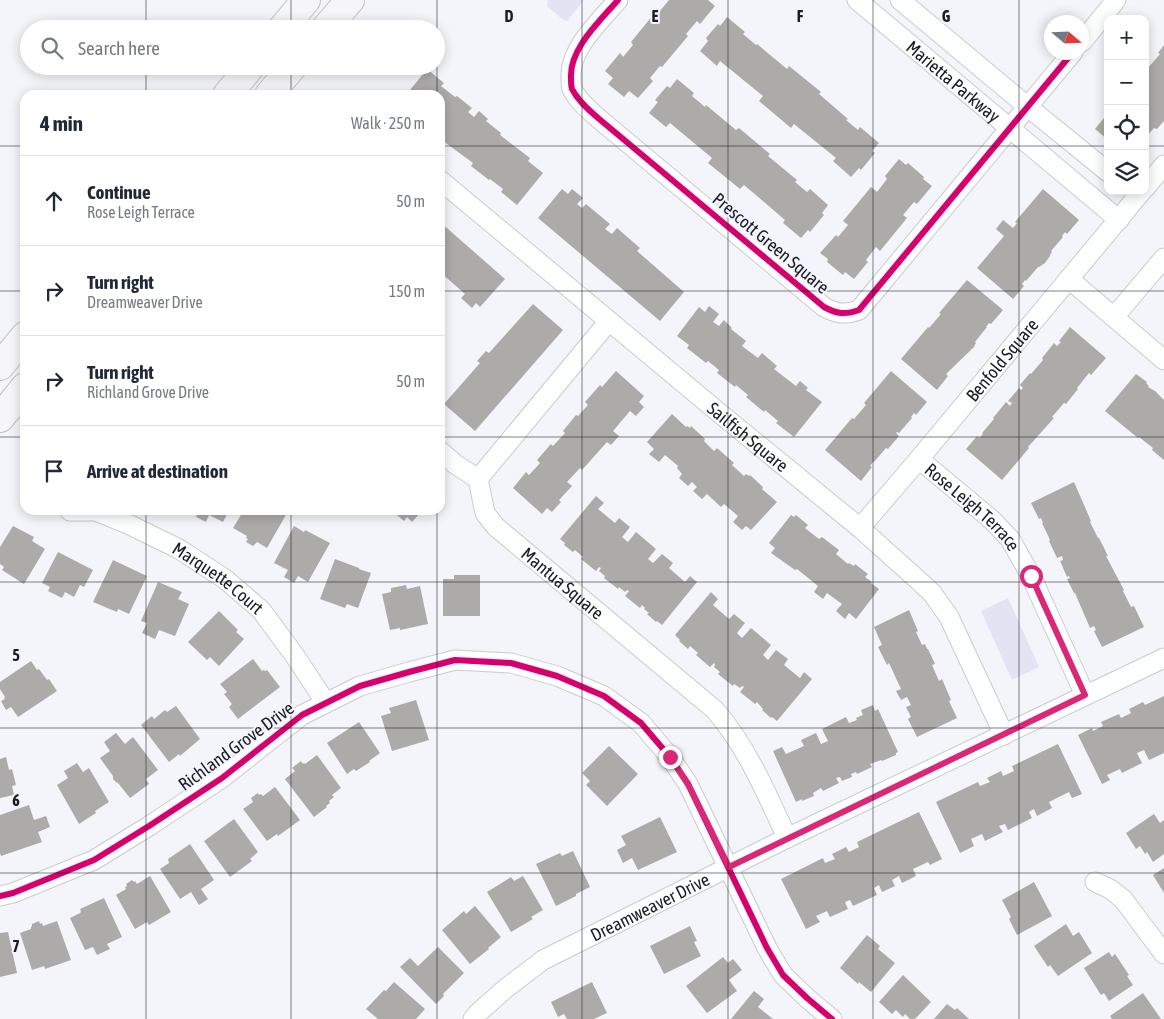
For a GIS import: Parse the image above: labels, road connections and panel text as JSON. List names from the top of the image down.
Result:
{
  "streets": {
    "street": [
      "Marietta Parkway",
      "Prescott Green Square",
      "Benfold Square",
      "Sailfish Square",
      "Rose Leigh Terrace",
      "Marquette Court",
      "Mantua Square",
      "Richland Grove Drive",
      "Dreamweaver Drive"
    ]
  },
  "crossings": [
    ["Marietta Parkway", "Prescott Green Square"],
    ["Marietta Parkway", "Benfold Square"],
    ["Benfold Square", "Sailfish Square"],
    ["Benfold Square", "Rose Leigh Terrace"],
    ["Sailfish Square", "Dreamweaver Drive"],
    ["Rose Leigh Terrace", "Dreamweaver Drive"],
    ["Marquette Court", "Richland Grove Drive"],
    ["Mantua Square", "Dreamweaver Drive"],
    ["Richland Grove Drive", "Dreamweaver Drive"]
  ],
  "north": "right",
  "page": {
    "map_buttons": ["+", "−"],
    "search": "Search here",
    "heading": ["4 min", "Walk · 250 m"],
    "list": [
      ["Continue", "Rose Leigh Terrace", "50 m"],
      ["Turn right", "Dreamweaver Drive", "150 m"],
      ["Turn right", "Richland Grove Drive", "50 m"],
      "Arrive at destination"
    ]
  },
  "grid": {
    "columns": [
      "D",
      "E",
      "F",
      "G"
    ],
    "rows": ["5", "6", "7"]
  }
}
